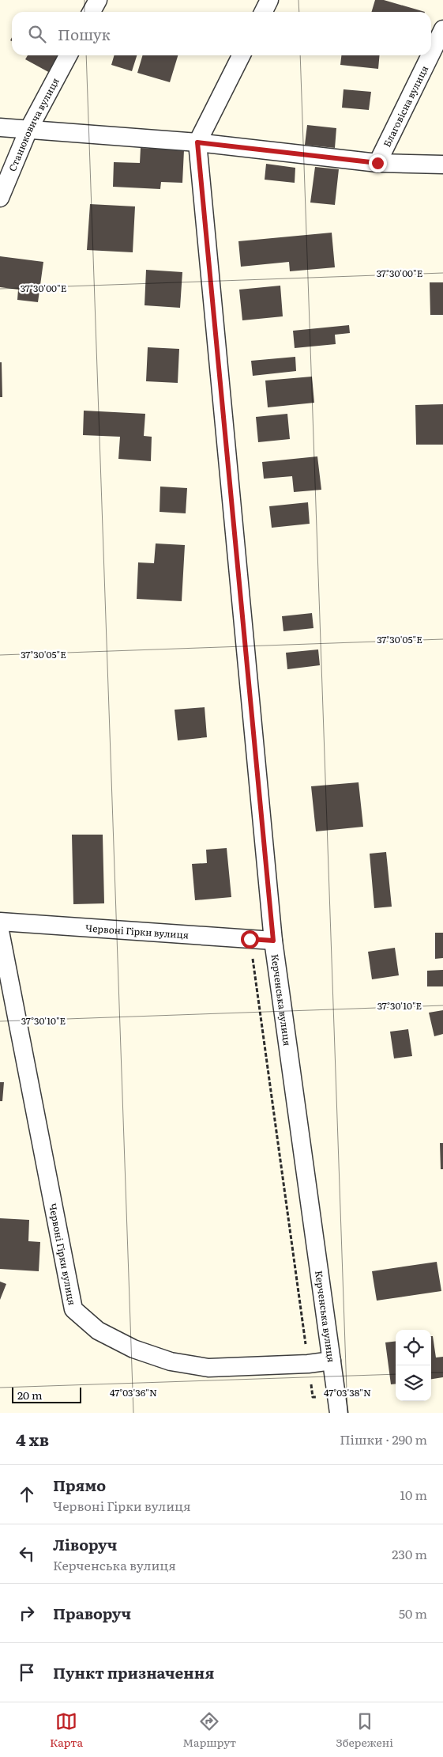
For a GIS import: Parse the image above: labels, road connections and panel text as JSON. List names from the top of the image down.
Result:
{
  "streets": {
    "street": [
      "Благовісна вулиця",
      "Станюковича вулиця",
      "Червоні Гірки вулиця",
      "Керченська вулиця"
    ]
  },
  "crossings": [
    ["Червоні Гірки вулиця", "Керченська вулиця"]
  ],
  "scale_bar": "20 m",
  "page": {
    "search": "Пошук",
    "scale": "20 m",
    "heading": ["4 хв", "Пішки · 290 m"],
    "list": [
      ["Прямо", "Червоні Гірки вулиця", "10 m"],
      ["Ліворуч", "Керченська вулиця", "230 m"],
      ["Праворуч", "50 m"],
      "Пункт призначення"
    ],
    "nav": ["Карта", "Маршрут", "Збережені"]
  },
  "coordinates": [
    "37°30'00\"E",
    "37°30'05\"E",
    "37°30'10\"E",
    "47°03'36\"N",
    "47°03'38\"N"
  ]
}
